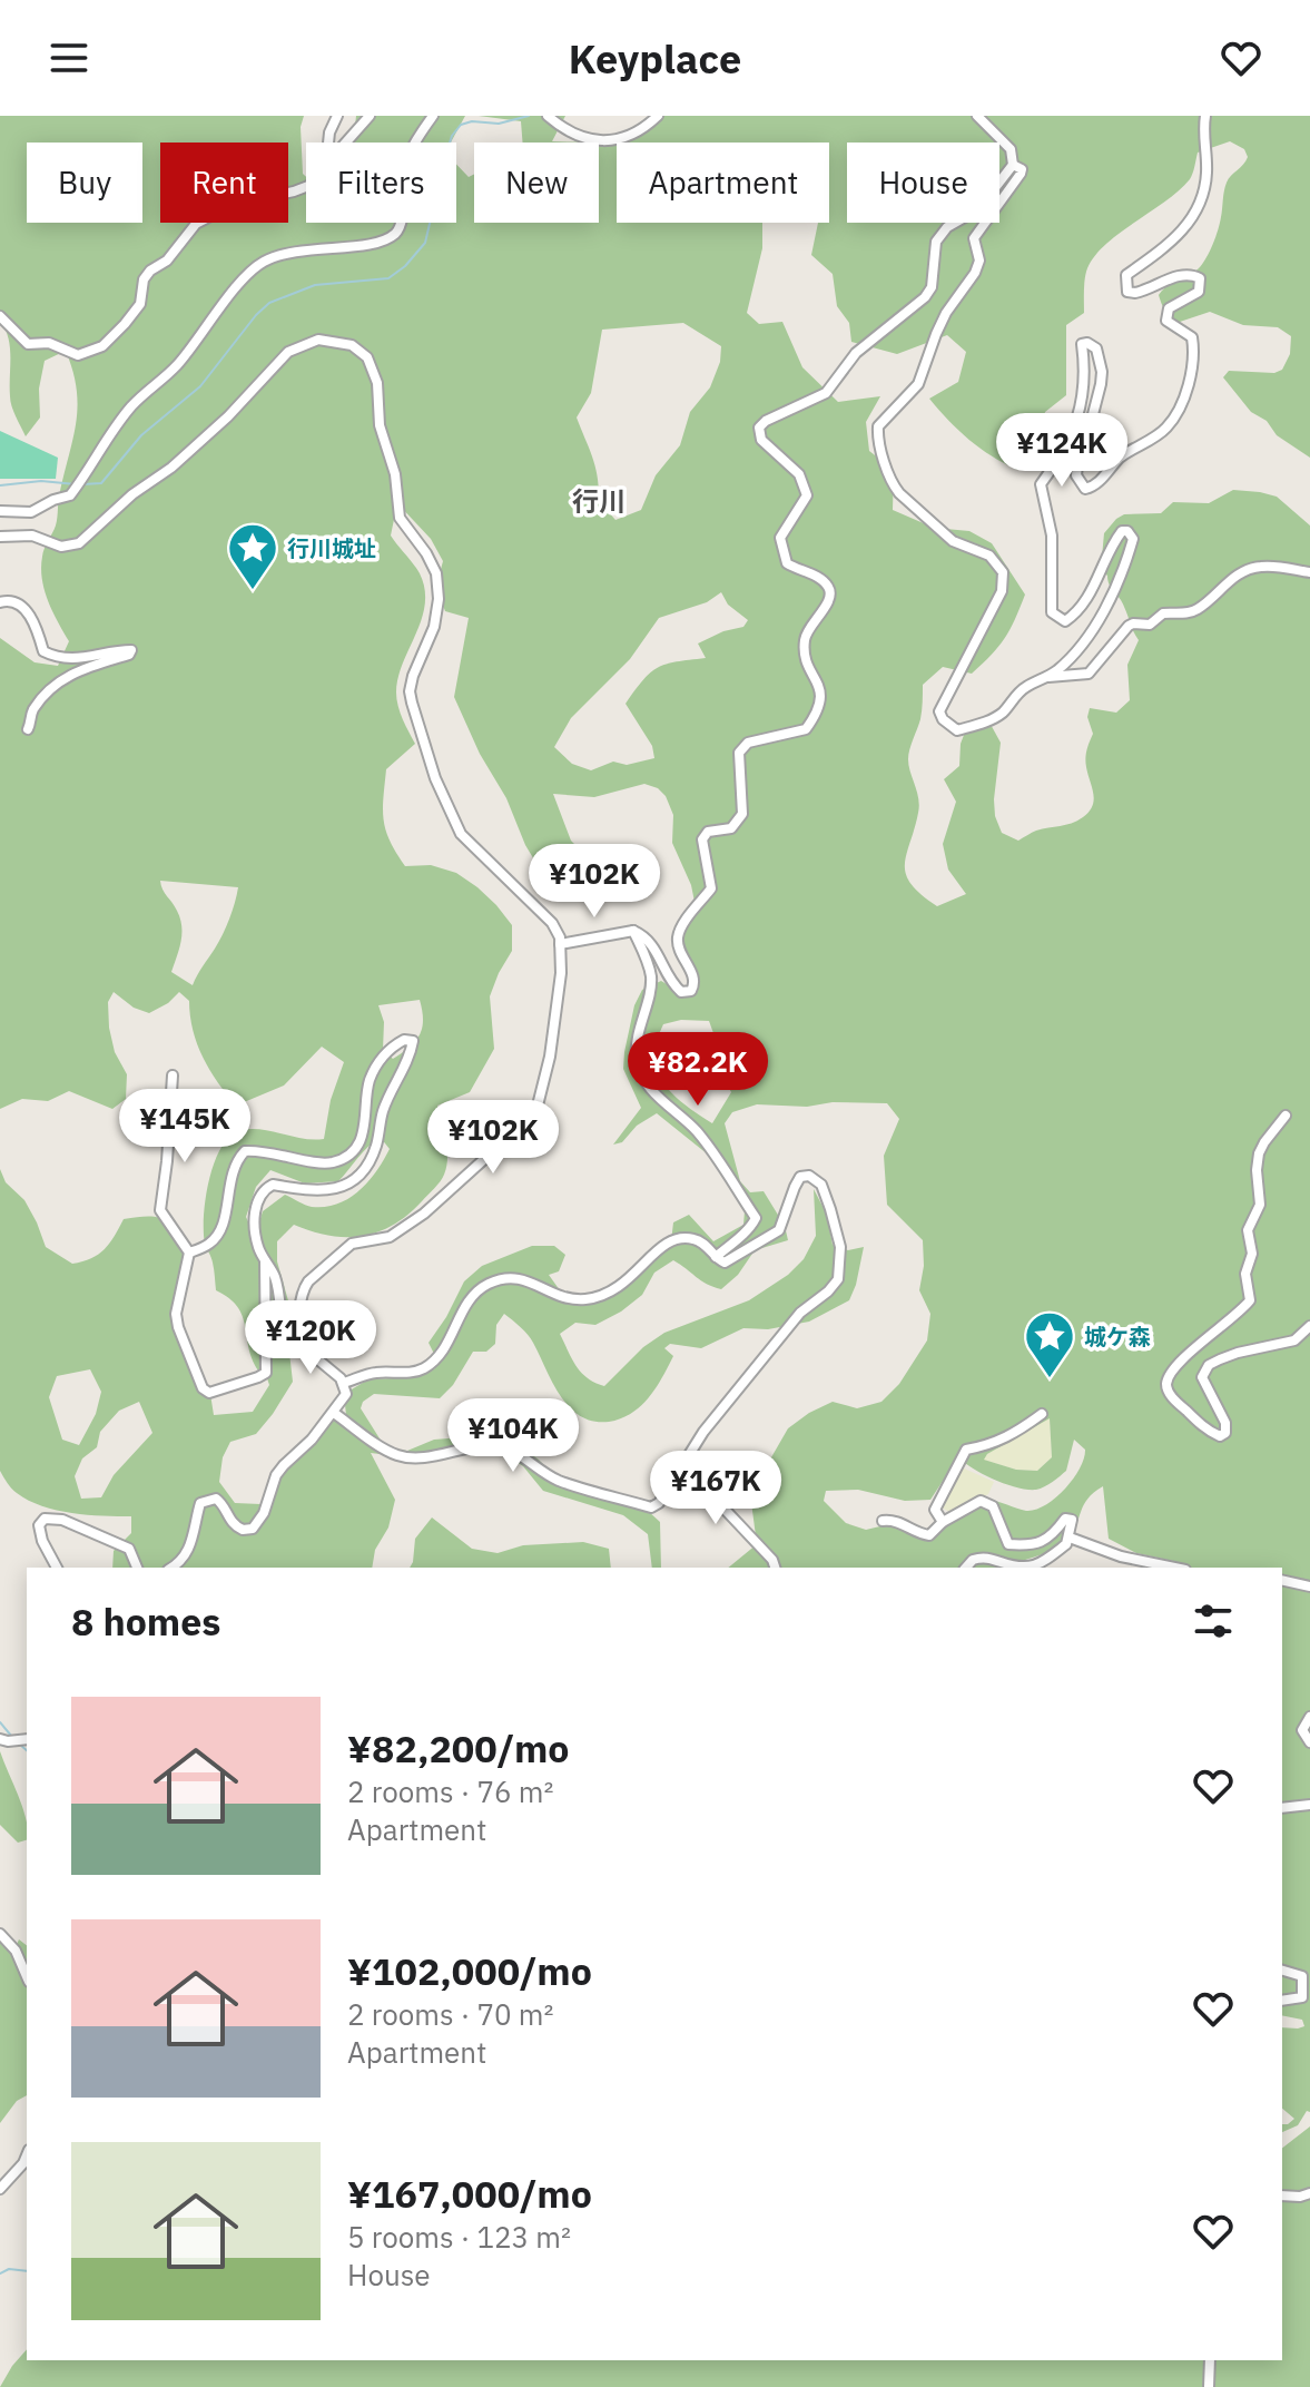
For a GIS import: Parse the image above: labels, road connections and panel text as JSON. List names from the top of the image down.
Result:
{
  "districts": ["行川"],
  "places": {
    "place": ["行川城址", "城ケ森"]
  },
  "page": {
    "header": "Keyplace",
    "chip": [
      "Buy",
      "Rent",
      "Filters",
      "New",
      "Apartment",
      "House"
    ],
    "price": [
      "¥124K",
      "¥102K",
      "¥82.2K",
      "¥145K",
      "¥102K",
      "¥120K",
      "¥104K",
      "¥167K"
    ],
    "heading": "8 homes",
    "list": [
      {
        "name": "¥82,200/mo",
        "note": "2 rooms · 76 m² · Apartment"
      },
      {
        "name": "¥102,000/mo",
        "note": "2 rooms · 70 m² · Apartment"
      },
      {
        "name": "¥167,000/mo",
        "note": "5 rooms · 123 m² · House"
      }
    ]
  }
}
